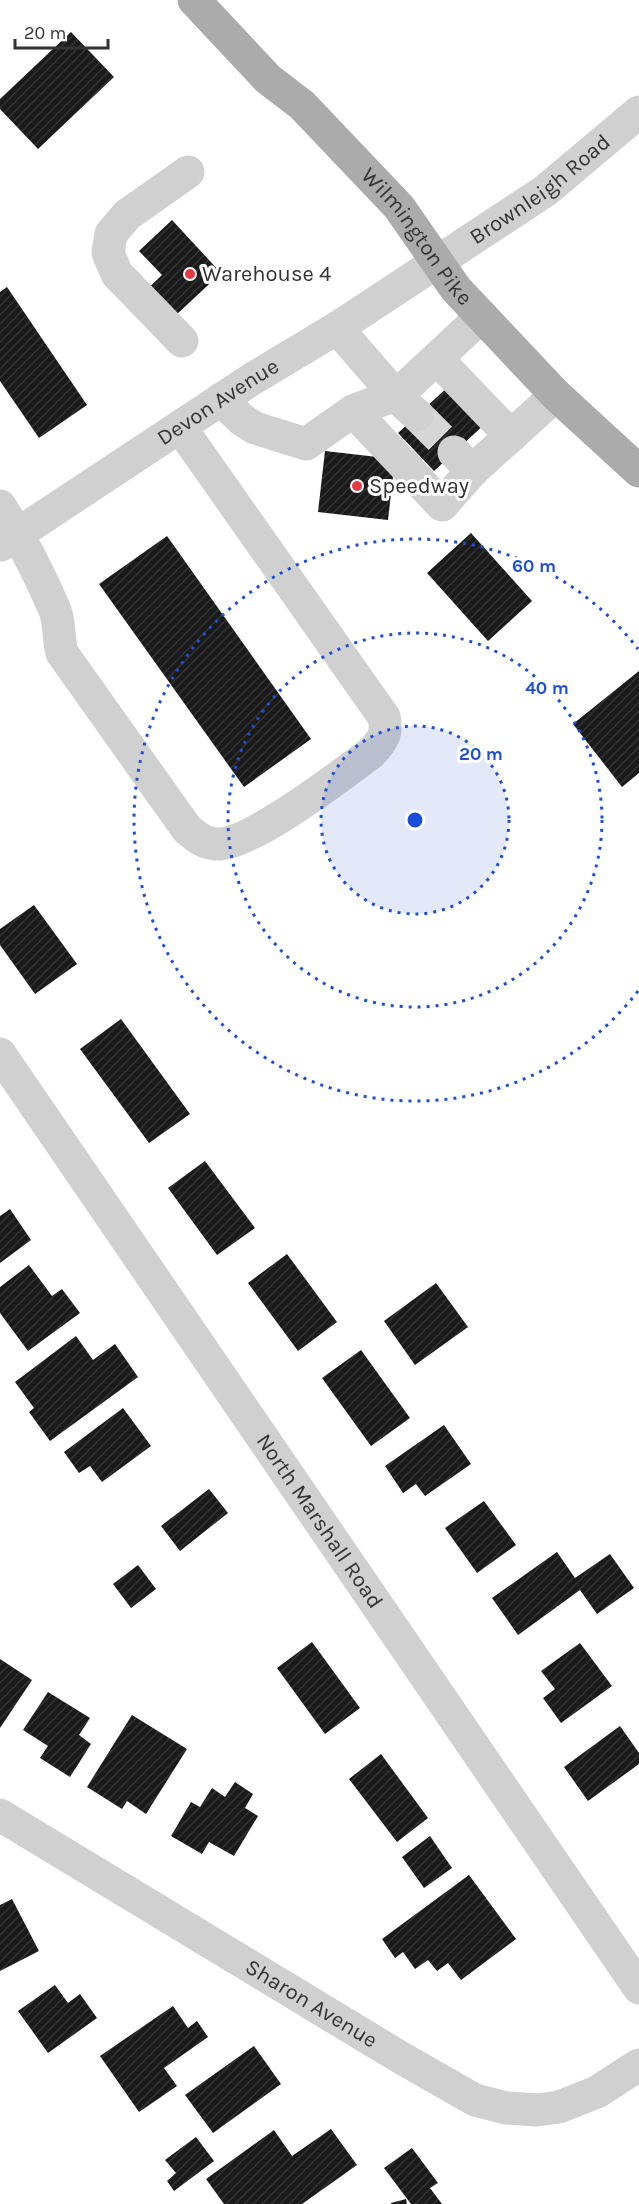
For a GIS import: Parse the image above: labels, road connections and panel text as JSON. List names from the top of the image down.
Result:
{
  "streets": {
    "main road": ["Wilmington Pike"],
    "street": [
      "Brownleigh Road",
      "Devon Avenue",
      "North Marshall Road",
      "Sharon Avenue"
    ]
  },
  "crossings": [
    ["Brownleigh Road", "Wilmington Pike"],
    ["Brownleigh Road", "Devon Avenue"],
    ["Wilmington Pike", "Devon Avenue"]
  ],
  "places": ["Warehouse 4", "Speedway"],
  "scale_bar": "20 m",
  "rings": ["60 m", "40 m", "20 m"]
}
